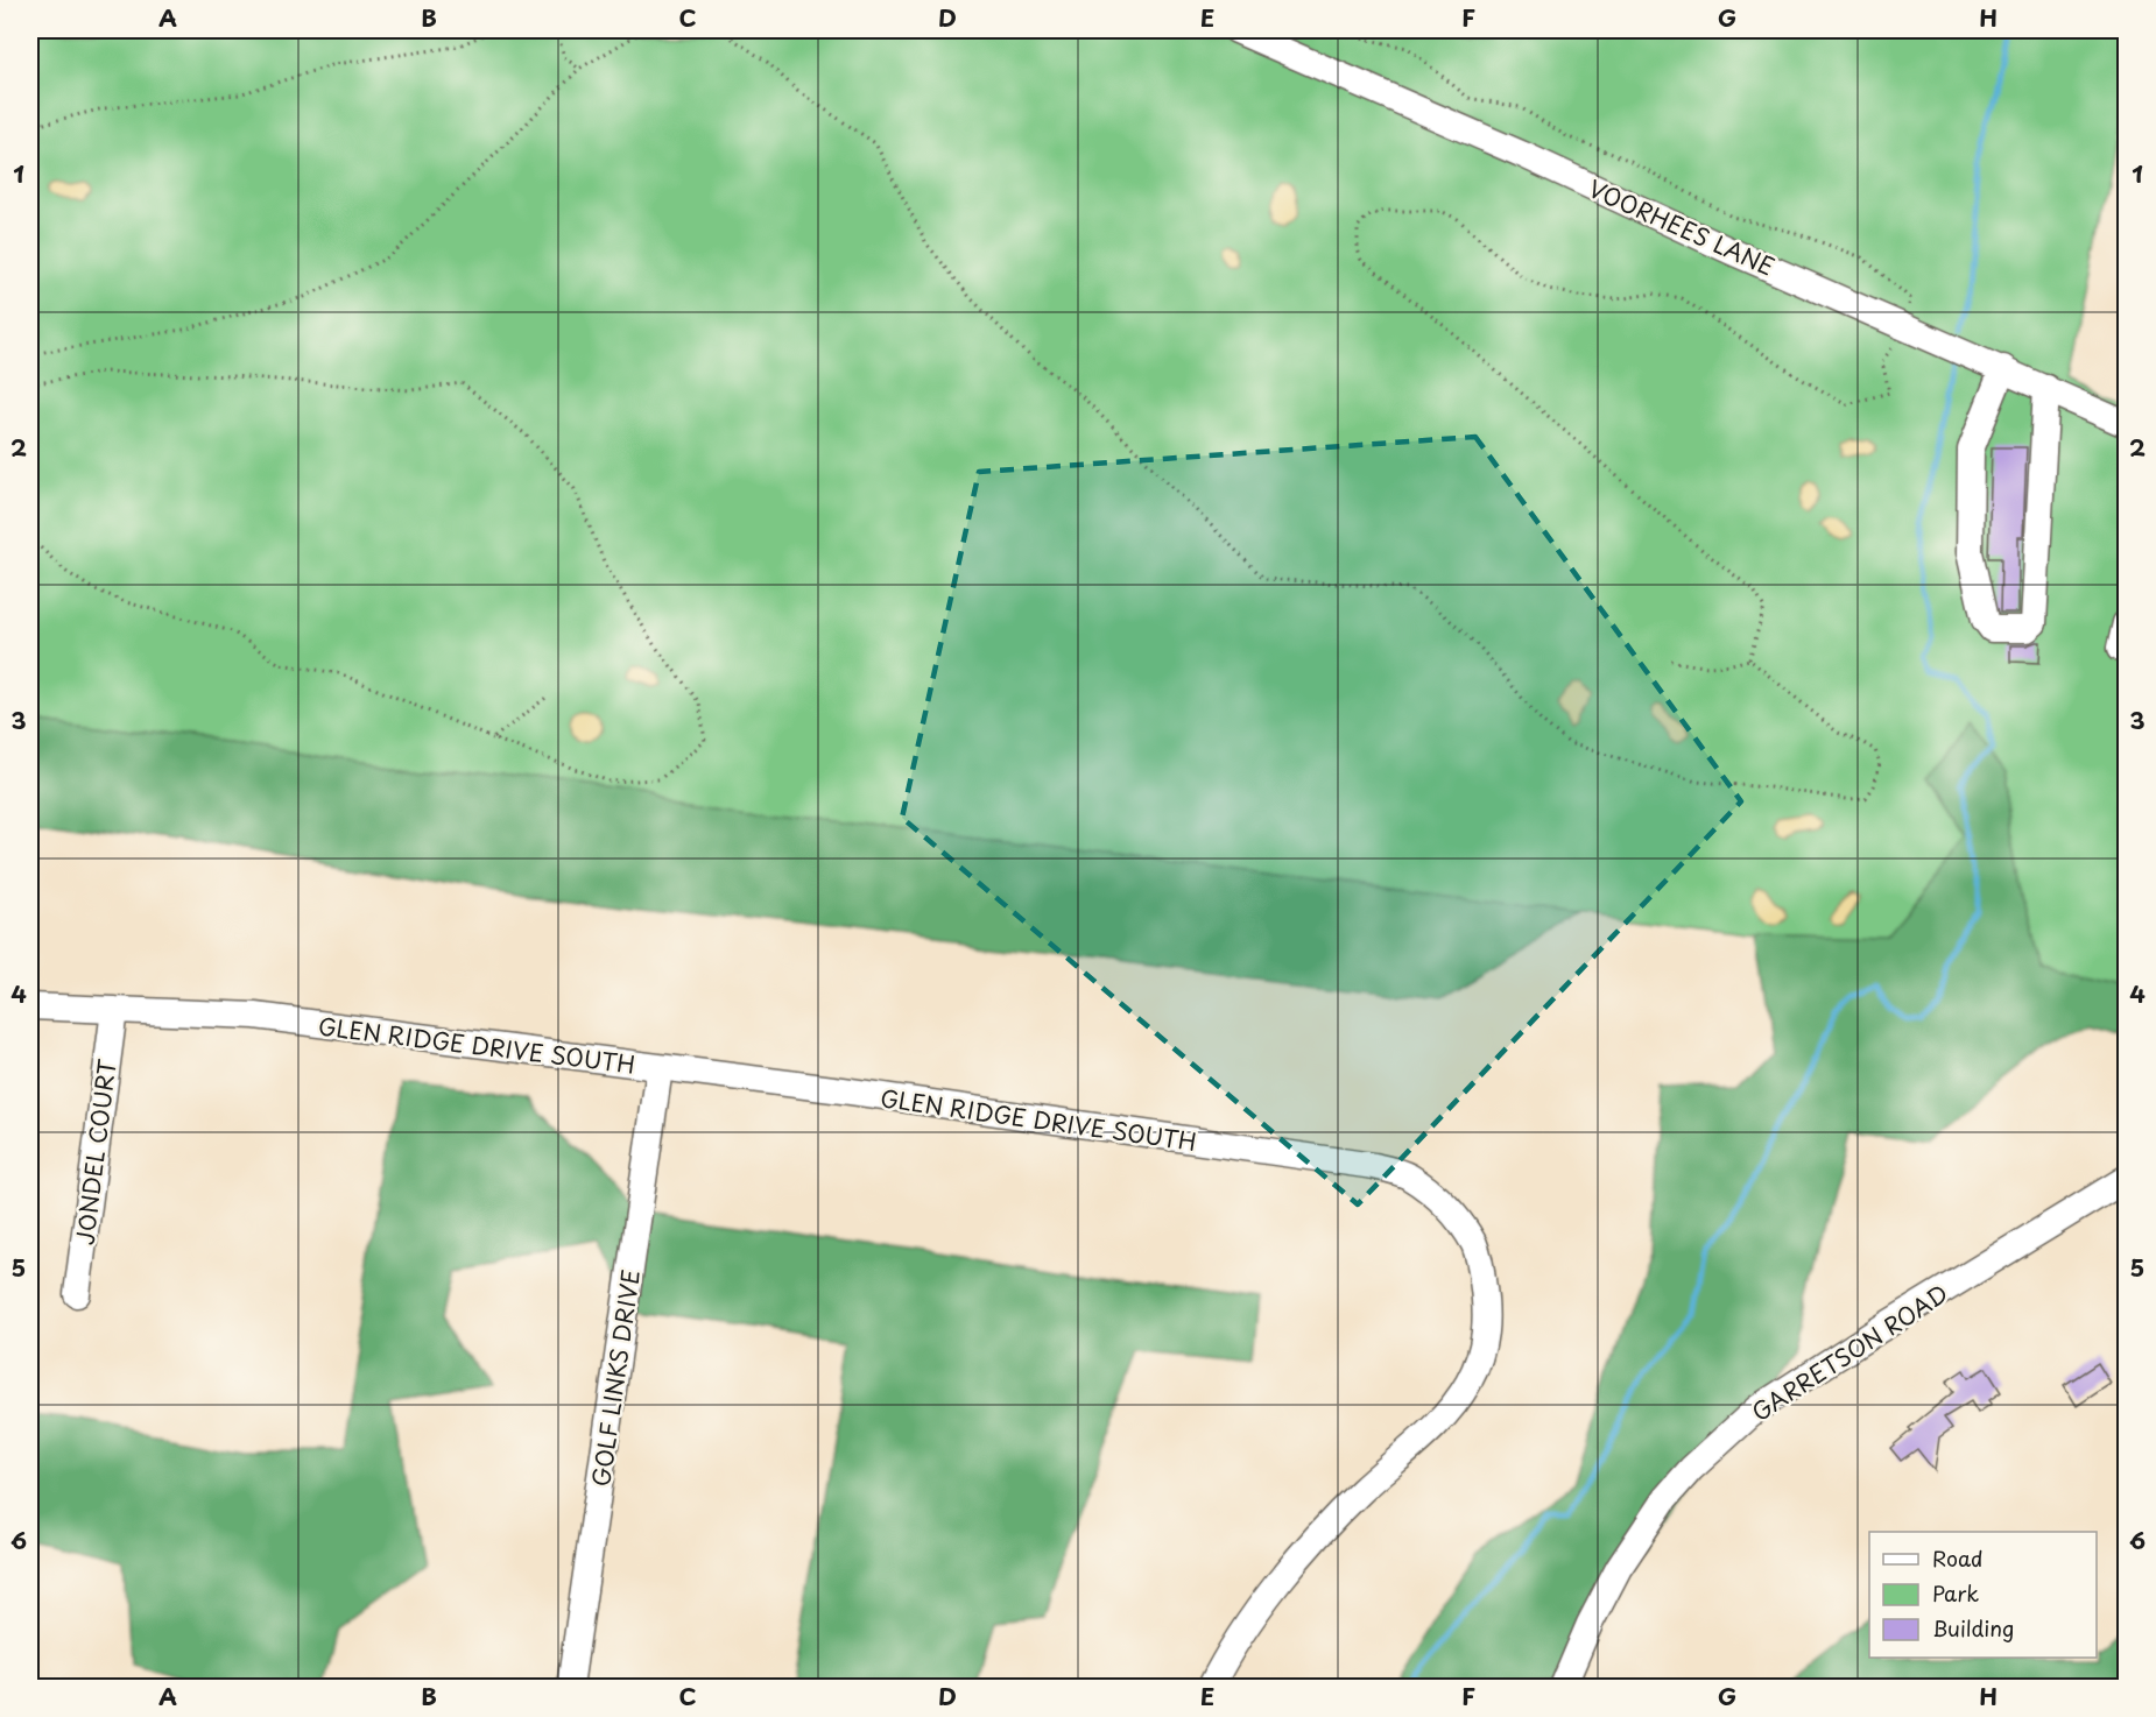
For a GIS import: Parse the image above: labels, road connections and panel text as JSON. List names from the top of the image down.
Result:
{
  "streets": {
    "street": [
      "VOORHEES LANE",
      "GLEN RIDGE DRIVE SOUTH",
      "JONDEL COURT",
      "GARRETSON ROAD",
      "GOLF LINKS DRIVE"
    ]
  },
  "crossings": [
    ["GLEN RIDGE DRIVE SOUTH", "JONDEL COURT"],
    ["GLEN RIDGE DRIVE SOUTH", "GOLF LINKS DRIVE"]
  ],
  "legend": ["Road", "Park", "Building"],
  "grid": {
    "columns": [
      "A",
      "B",
      "C",
      "D",
      "E",
      "F",
      "G",
      "H"
    ],
    "rows": [
      "1",
      "2",
      "3",
      "4",
      "5",
      "6"
    ]
  }
}
